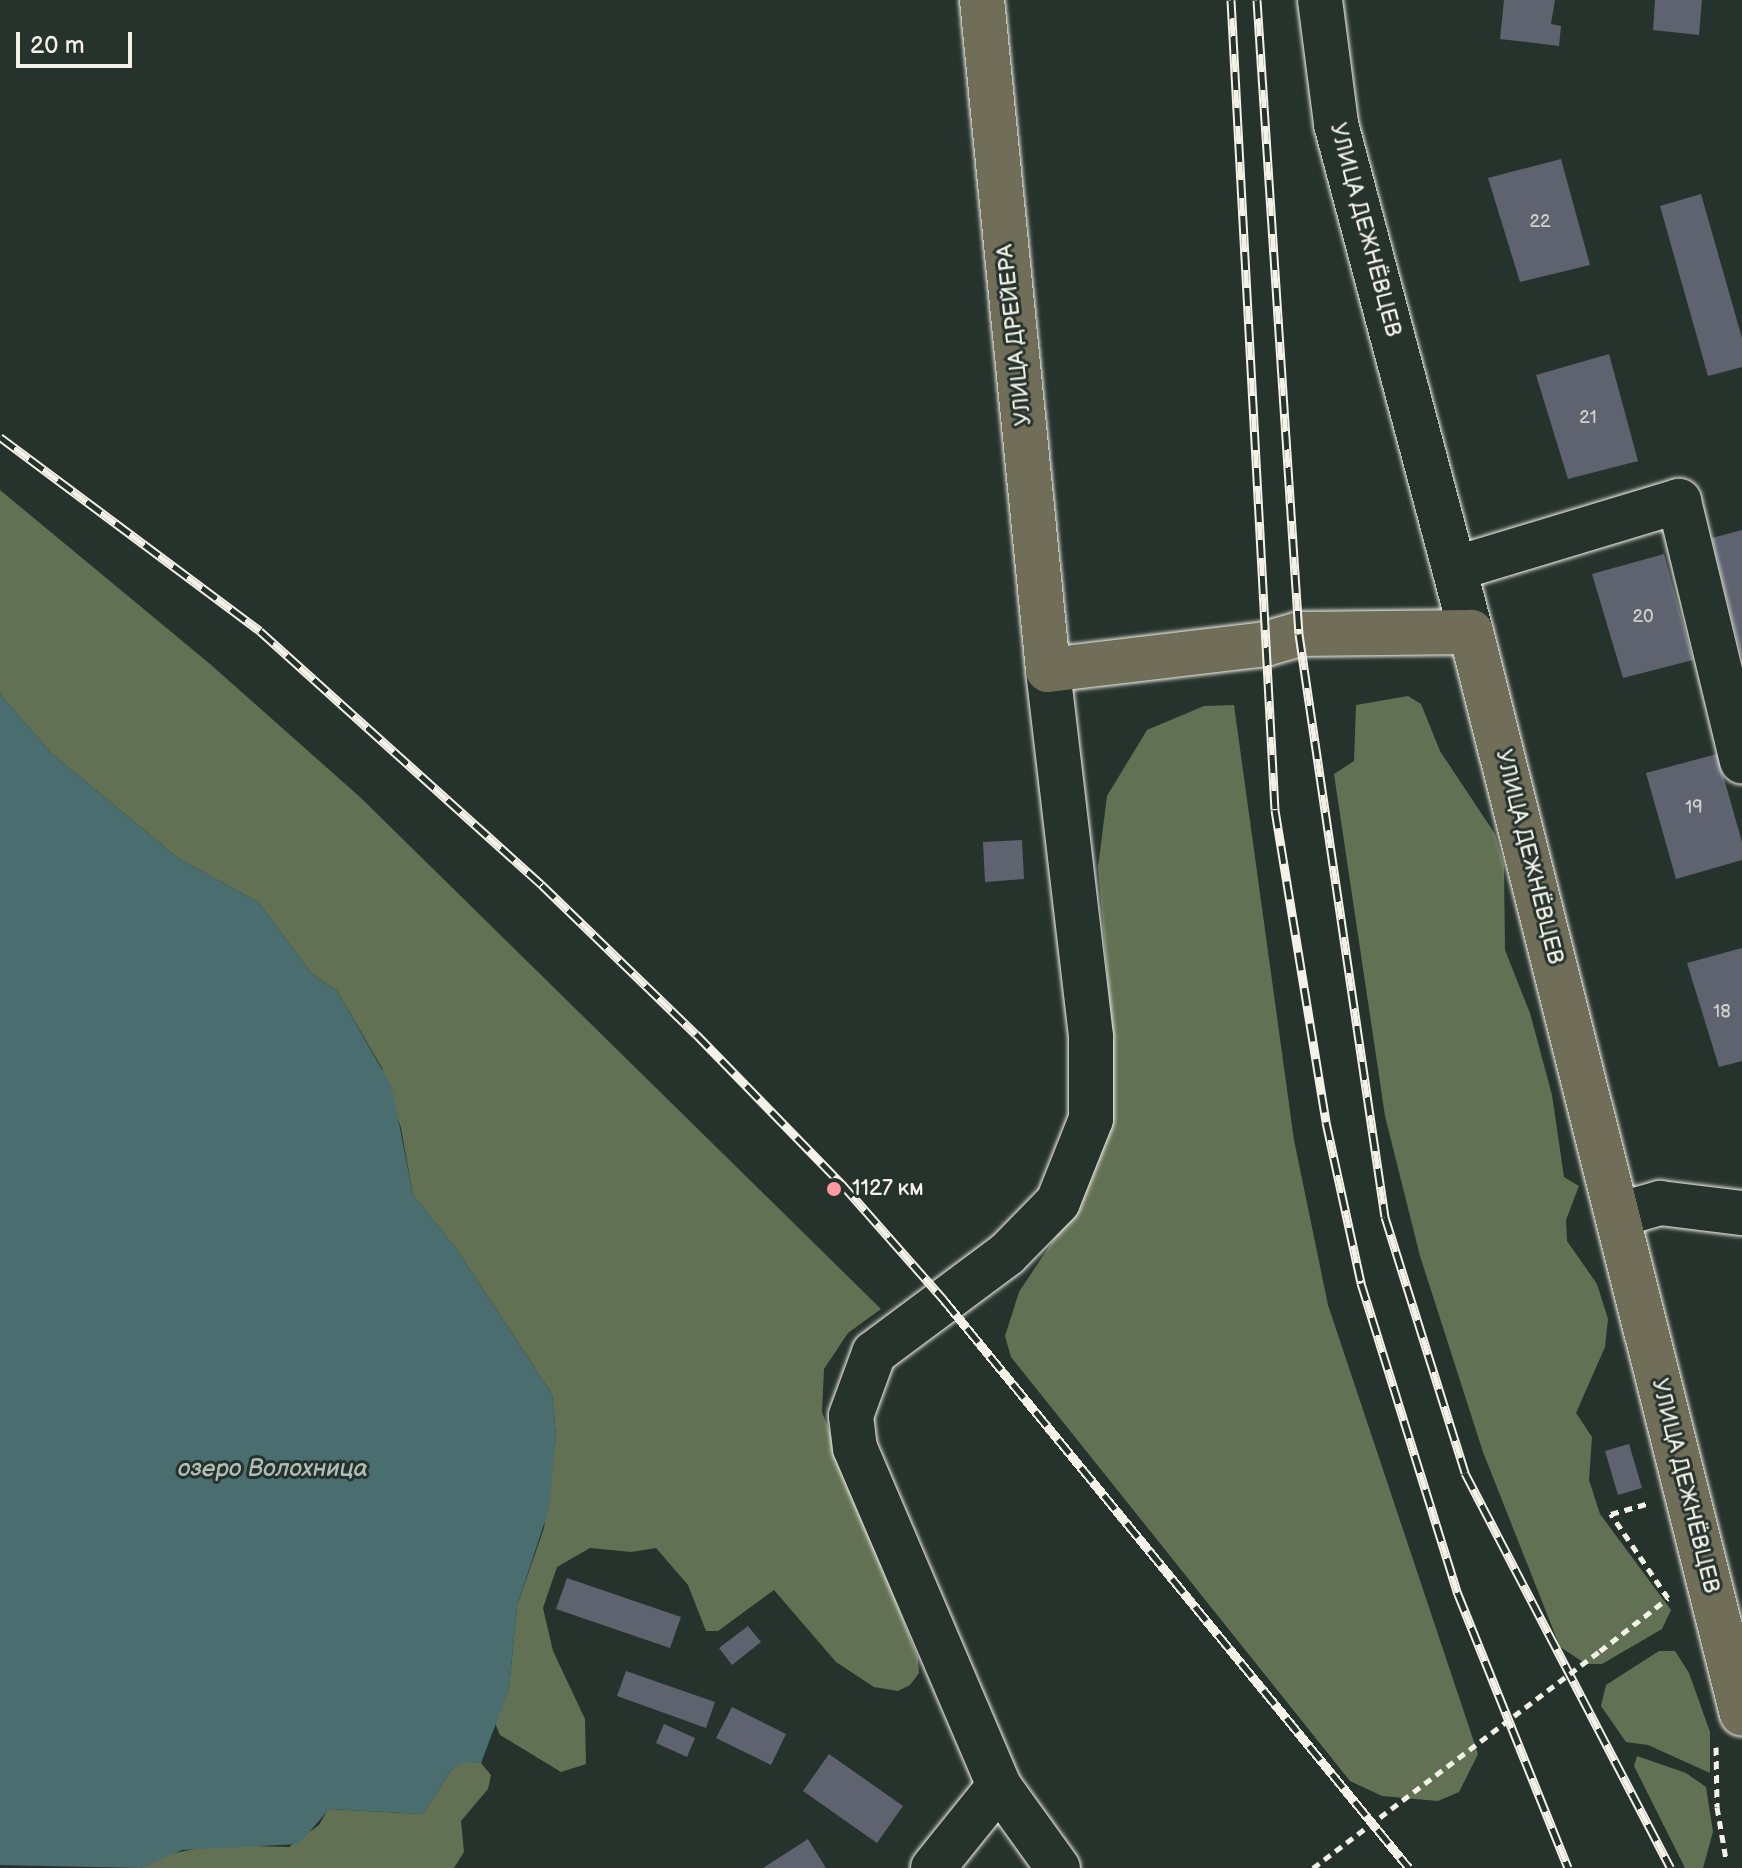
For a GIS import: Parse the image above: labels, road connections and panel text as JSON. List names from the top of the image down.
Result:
{
  "streets": {
    "main road": ["УЛИЦА ДЕЖНЁВЦЕВ", "УЛИЦА ДРЕЙЕРА"]
  },
  "water": ["озеро Волохница"],
  "places": ["1127 км"],
  "house_numbers": [
    "22",
    "21",
    "20",
    "19",
    "18"
  ],
  "scale_bar": "20 m"
}
